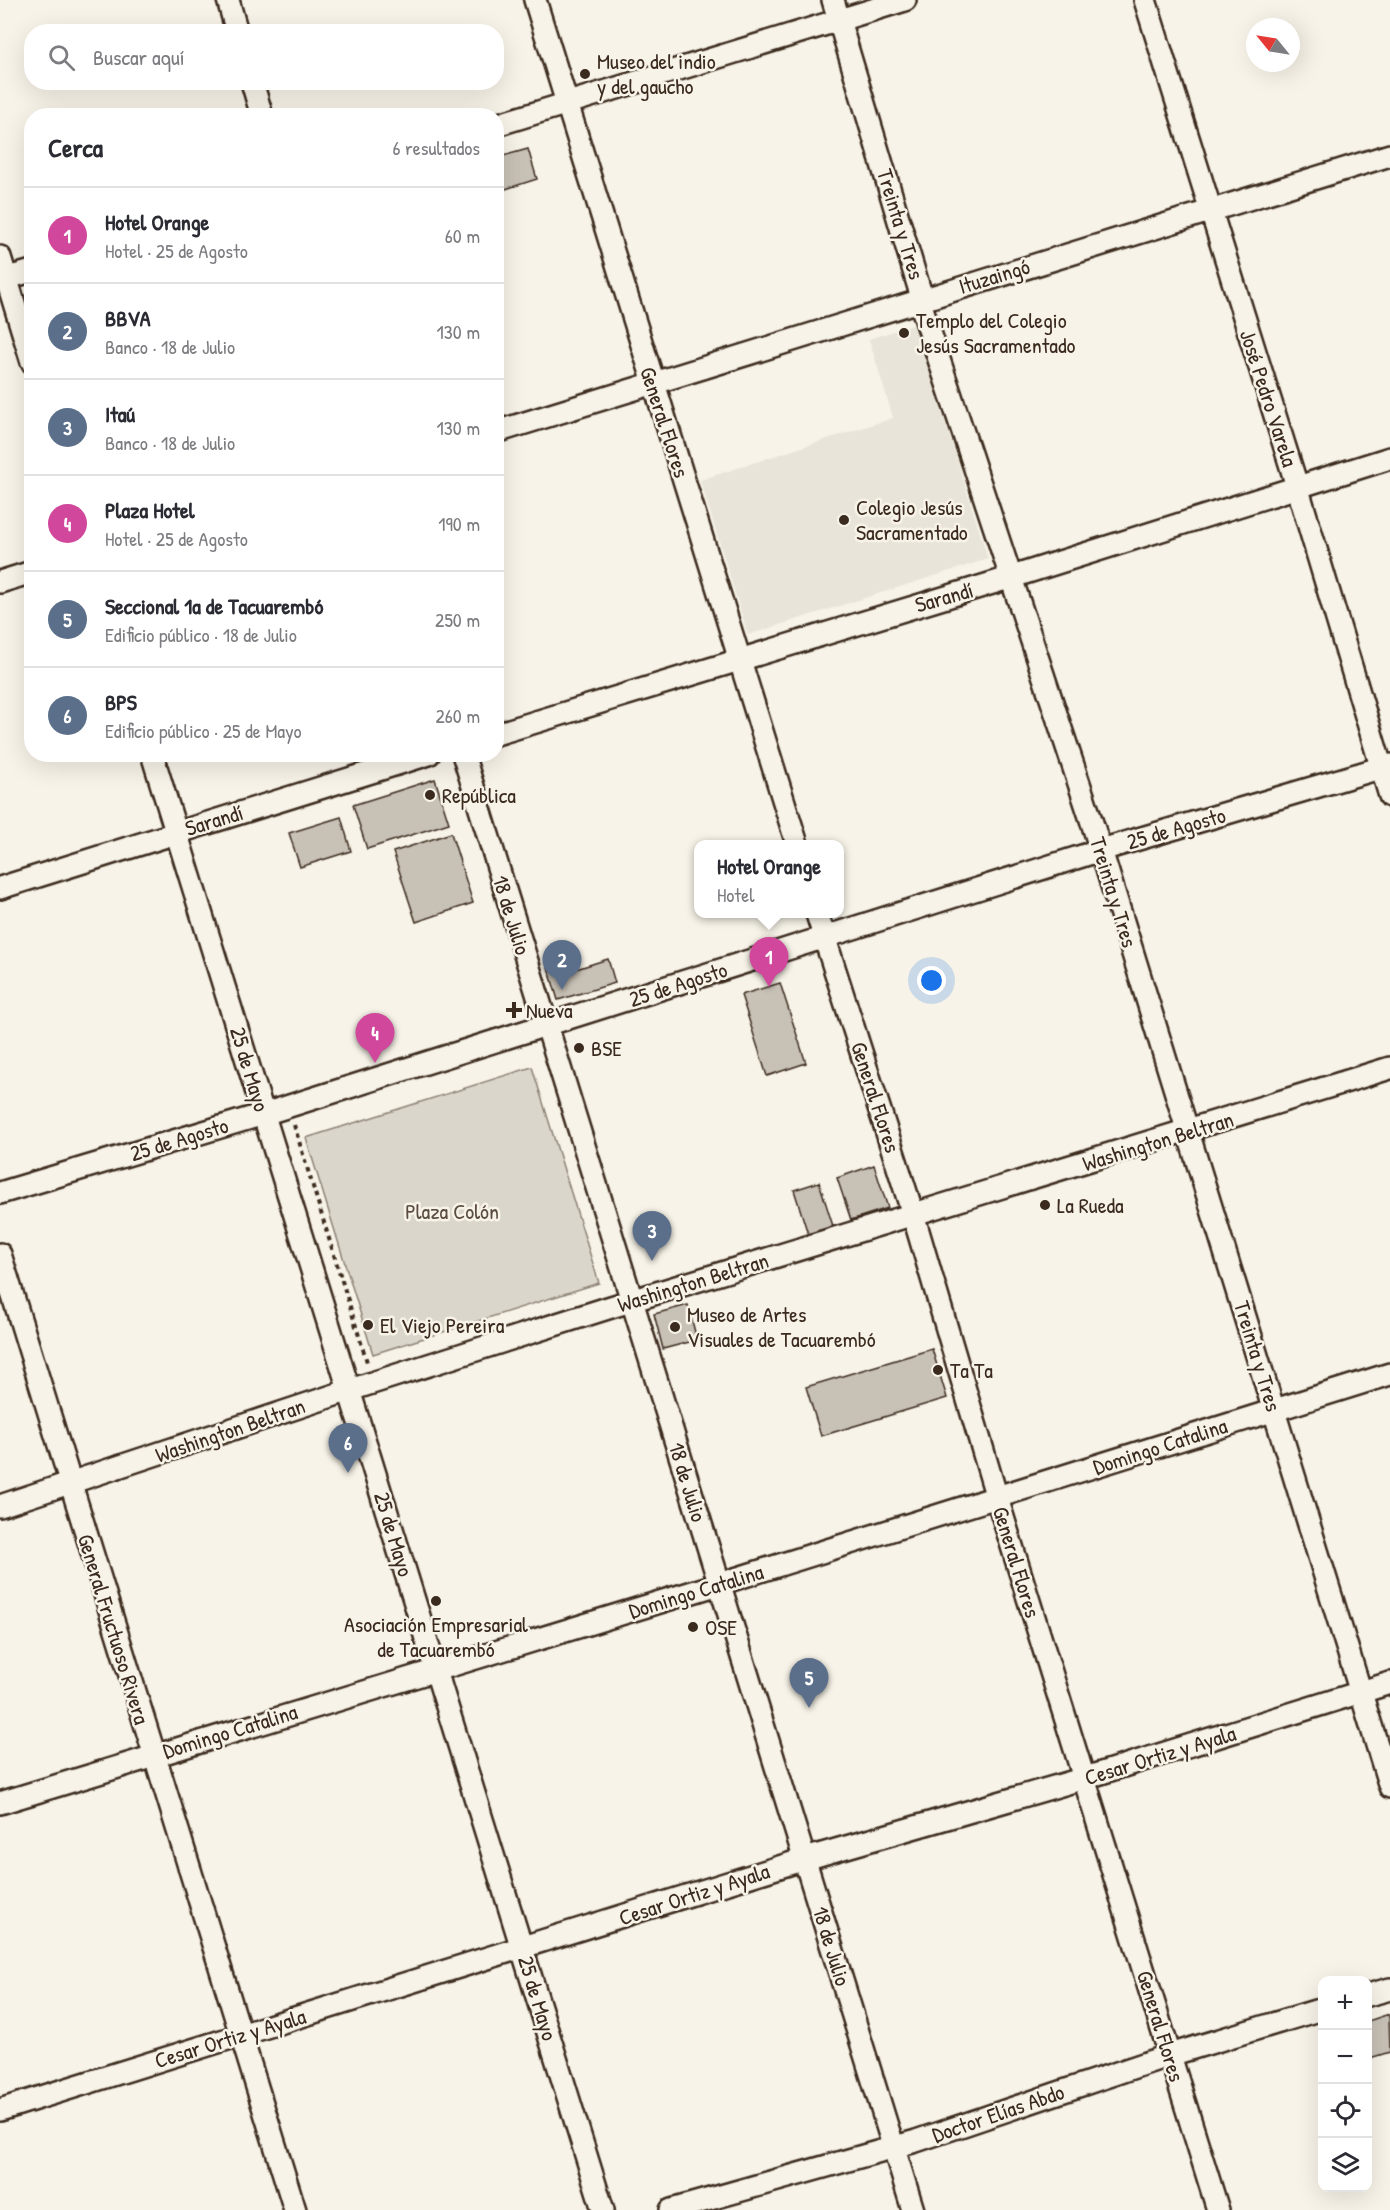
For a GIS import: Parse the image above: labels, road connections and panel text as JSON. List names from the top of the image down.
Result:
{
  "streets": {
    "street": [
      "Treinta y Tres",
      "Ituzaingó",
      "José Pedro Varela",
      "General Flores",
      "Sarandí",
      "25 de Agosto",
      "18 de Julio",
      "25 de Mayo",
      "Washington Beltran",
      "Domingo Catalina",
      "General Fructuoso Rivera",
      "Cesar Ortiz y Ayala",
      "Doctor Elías Abdo"
    ]
  },
  "crossings": [
    ["Treinta y Tres", "Ituzaingó"],
    ["Treinta y Tres", "Sarandí"],
    ["Treinta y Tres", "25 de Agosto"],
    ["Treinta y Tres", "Washington Beltran"],
    ["Treinta y Tres", "Domingo Catalina"],
    ["Treinta y Tres", "Cesar Ortiz y Ayala"],
    ["Ituzaingó", "José Pedro Varela"],
    ["Ituzaingó", "General Flores"],
    ["José Pedro Varela", "Sarandí"],
    ["José Pedro Varela", "25 de Agosto"],
    ["General Flores", "Sarandí"],
    ["General Flores", "25 de Agosto"],
    ["General Flores", "Washington Beltran"],
    ["General Flores", "Domingo Catalina"],
    ["General Flores", "Cesar Ortiz y Ayala"],
    ["General Flores", "Doctor Elías Abdo"],
    ["Sarandí", "25 de Mayo"],
    ["25 de Agosto", "18 de Julio"],
    ["25 de Agosto", "25 de Mayo"],
    ["18 de Julio", "Washington Beltran"],
    ["18 de Julio", "Domingo Catalina"],
    ["18 de Julio", "Cesar Ortiz y Ayala"],
    ["18 de Julio", "Doctor Elías Abdo"],
    ["25 de Mayo", "Washington Beltran"],
    ["25 de Mayo", "Domingo Catalina"],
    ["25 de Mayo", "Cesar Ortiz y Ayala"],
    ["Washington Beltran", "General Fructuoso Rivera"],
    ["Domingo Catalina", "General Fructuoso Rivera"],
    ["General Fructuoso Rivera", "Cesar Ortiz y Ayala"]
  ],
  "parks": ["Plaza Colón"],
  "places": {
    "other": [
      "Museo del indio y del gaucho",
      "Templo del Colegio Jesús Sacramentado",
      "Colegio Jesús Sacramentado",
      "República",
      "BSE",
      "La Rueda",
      "El Viejo Pereira",
      "Museo de Artes Visuales de Tacuarembó",
      "Ta Ta",
      "Asociación Empresarial de Tacuarembó",
      "OSE"
    ],
    "health": ["Nueva"]
  },
  "north": "top left",
  "page": {
    "search": "Buscar aquí",
    "heading": ["Cerca", "6 resultados"],
    "list": [
      {
        "mark": "1",
        "name": "Hotel Orange",
        "note": "Hotel · 25 de Agosto",
        "value": "60 m"
      },
      {
        "mark": "2",
        "name": "BBVA",
        "note": "Banco · 18 de Julio",
        "value": "130 m"
      },
      {
        "mark": "3",
        "name": "Itaú",
        "note": "Banco · 18 de Julio",
        "value": "130 m"
      },
      {
        "mark": "4",
        "name": "Plaza Hotel",
        "note": "Hotel · 25 de Agosto",
        "value": "190 m"
      },
      {
        "mark": "5",
        "name": "Seccional 1a de Tacuarembó",
        "note": "Edificio público · 18 de Julio",
        "value": "250 m"
      },
      {
        "mark": "6",
        "name": "BPS",
        "note": "Edificio público · 25 de Mayo",
        "value": "260 m"
      }
    ],
    "popup": ["Hotel Orange", "Hotel"],
    "pins": [
      "1",
      "2",
      "4",
      "3",
      "6",
      "5"
    ],
    "map_buttons": ["+", "−"]
  }
}
